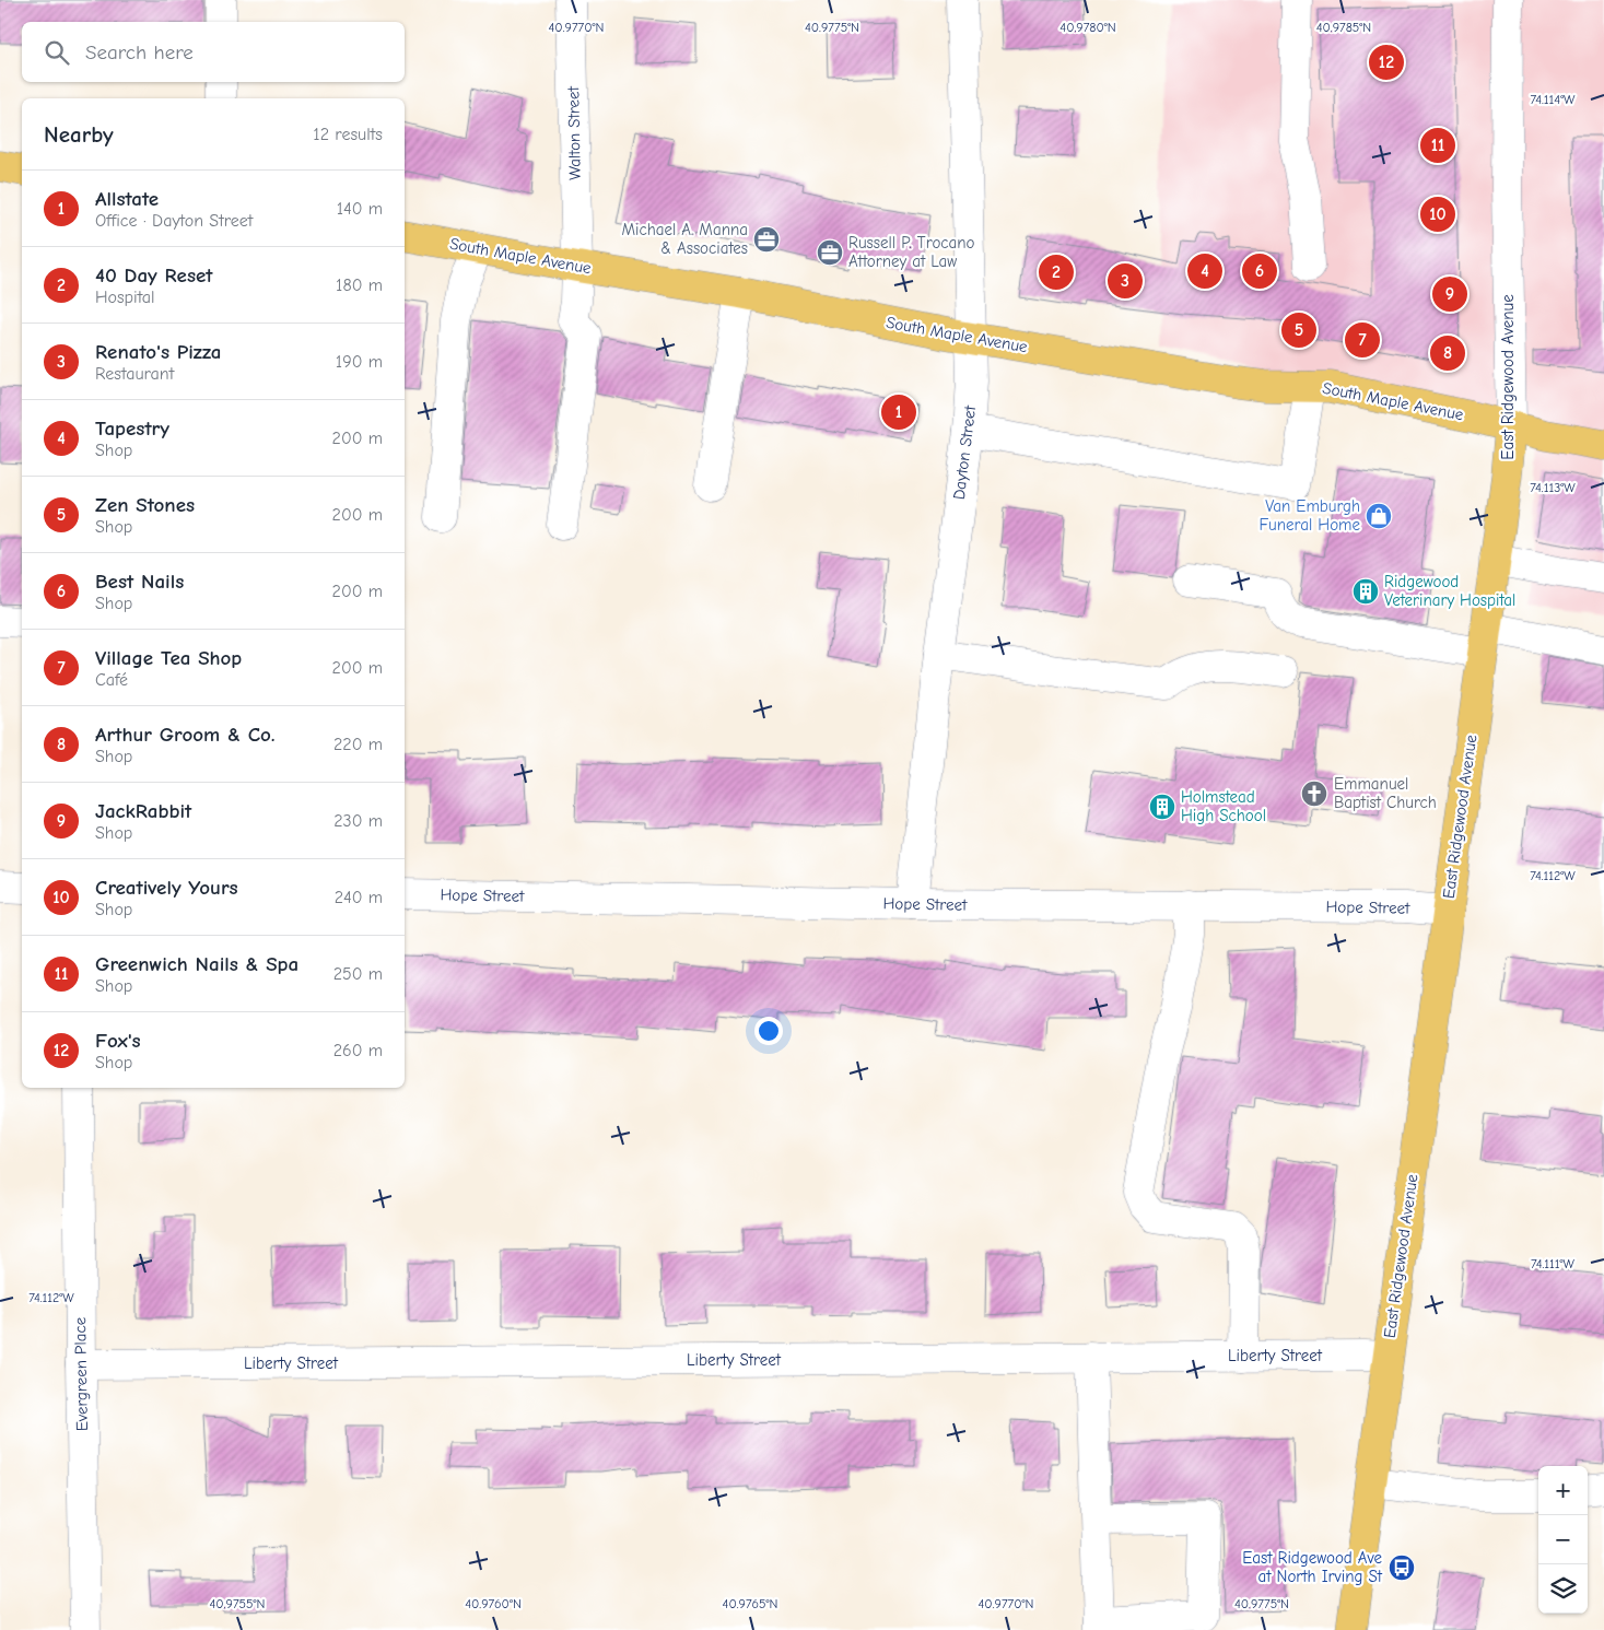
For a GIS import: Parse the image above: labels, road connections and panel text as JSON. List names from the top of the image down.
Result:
{
  "streets": {
    "main road": ["South Maple Avenue", "East Ridgewood Avenue"],
    "street": [
      "Walton Street",
      "Dayton Street",
      "Hope Street",
      "Liberty Street",
      "Evergreen Place"
    ]
  },
  "crossings": [
    ["Walton Street", "South Maple Avenue"],
    ["South Maple Avenue", "East Ridgewood Avenue"],
    ["South Maple Avenue", "Dayton Street"],
    ["East Ridgewood Avenue", "Hope Street"],
    ["East Ridgewood Avenue", "Liberty Street"],
    ["Dayton Street", "Hope Street"],
    ["Liberty Street", "Evergreen Place"]
  ],
  "places": {
    "office": ["Michael A. Manna & Associates", "Russell P. Trocano Attorney at Law"],
    "shop": ["Van Emburgh Funeral Home"],
    "building": ["Ridgewood Veterinary Hospital", "Holmstead High School"],
    "church": ["Emmanuel Baptist Church"],
    "bus stop": ["East Ridgewood Ave at North Irving St"]
  },
  "page": {
    "search": "Search here",
    "pins": [
      "12",
      "11",
      "10",
      "4",
      "6",
      "2",
      "3",
      "9",
      "5",
      "7",
      "8",
      "1"
    ],
    "heading": ["Nearby", "12 results"],
    "list": [
      {
        "mark": "1",
        "name": "Allstate",
        "note": "Office · Dayton Street",
        "value": "140 m"
      },
      {
        "mark": "2",
        "name": "40 Day Reset",
        "note": "Hospital",
        "value": "180 m"
      },
      {
        "mark": "3",
        "name": "Renato's Pizza",
        "note": "Restaurant",
        "value": "190 m"
      },
      {
        "mark": "4",
        "name": "Tapestry",
        "note": "Shop",
        "value": "200 m"
      },
      {
        "mark": "5",
        "name": "Zen Stones",
        "note": "Shop",
        "value": "200 m"
      },
      {
        "mark": "6",
        "name": "Best Nails",
        "note": "Shop",
        "value": "200 m"
      },
      {
        "mark": "7",
        "name": "Village Tea Shop",
        "note": "Café",
        "value": "200 m"
      },
      {
        "mark": "8",
        "name": "Arthur Groom & Co.",
        "note": "Shop",
        "value": "220 m"
      },
      {
        "mark": "9",
        "name": "JackRabbit",
        "note": "Shop",
        "value": "230 m"
      },
      {
        "mark": "10",
        "name": "Creatively Yours",
        "note": "Shop",
        "value": "240 m"
      },
      {
        "mark": "11",
        "name": "Greenwich Nails & Spa",
        "note": "Shop",
        "value": "250 m"
      },
      {
        "mark": "12",
        "name": "Fox's",
        "note": "Shop",
        "value": "260 m"
      }
    ],
    "map_buttons": ["+", "−"]
  },
  "coordinates": [
    "40.9770°N",
    "40.9775°N",
    "40.9780°N",
    "40.9785°N",
    "74.114°W",
    "74.113°W",
    "74.112°W",
    "74.111°W",
    "40.9755°N",
    "40.9760°N",
    "40.9765°N"
  ]
}
